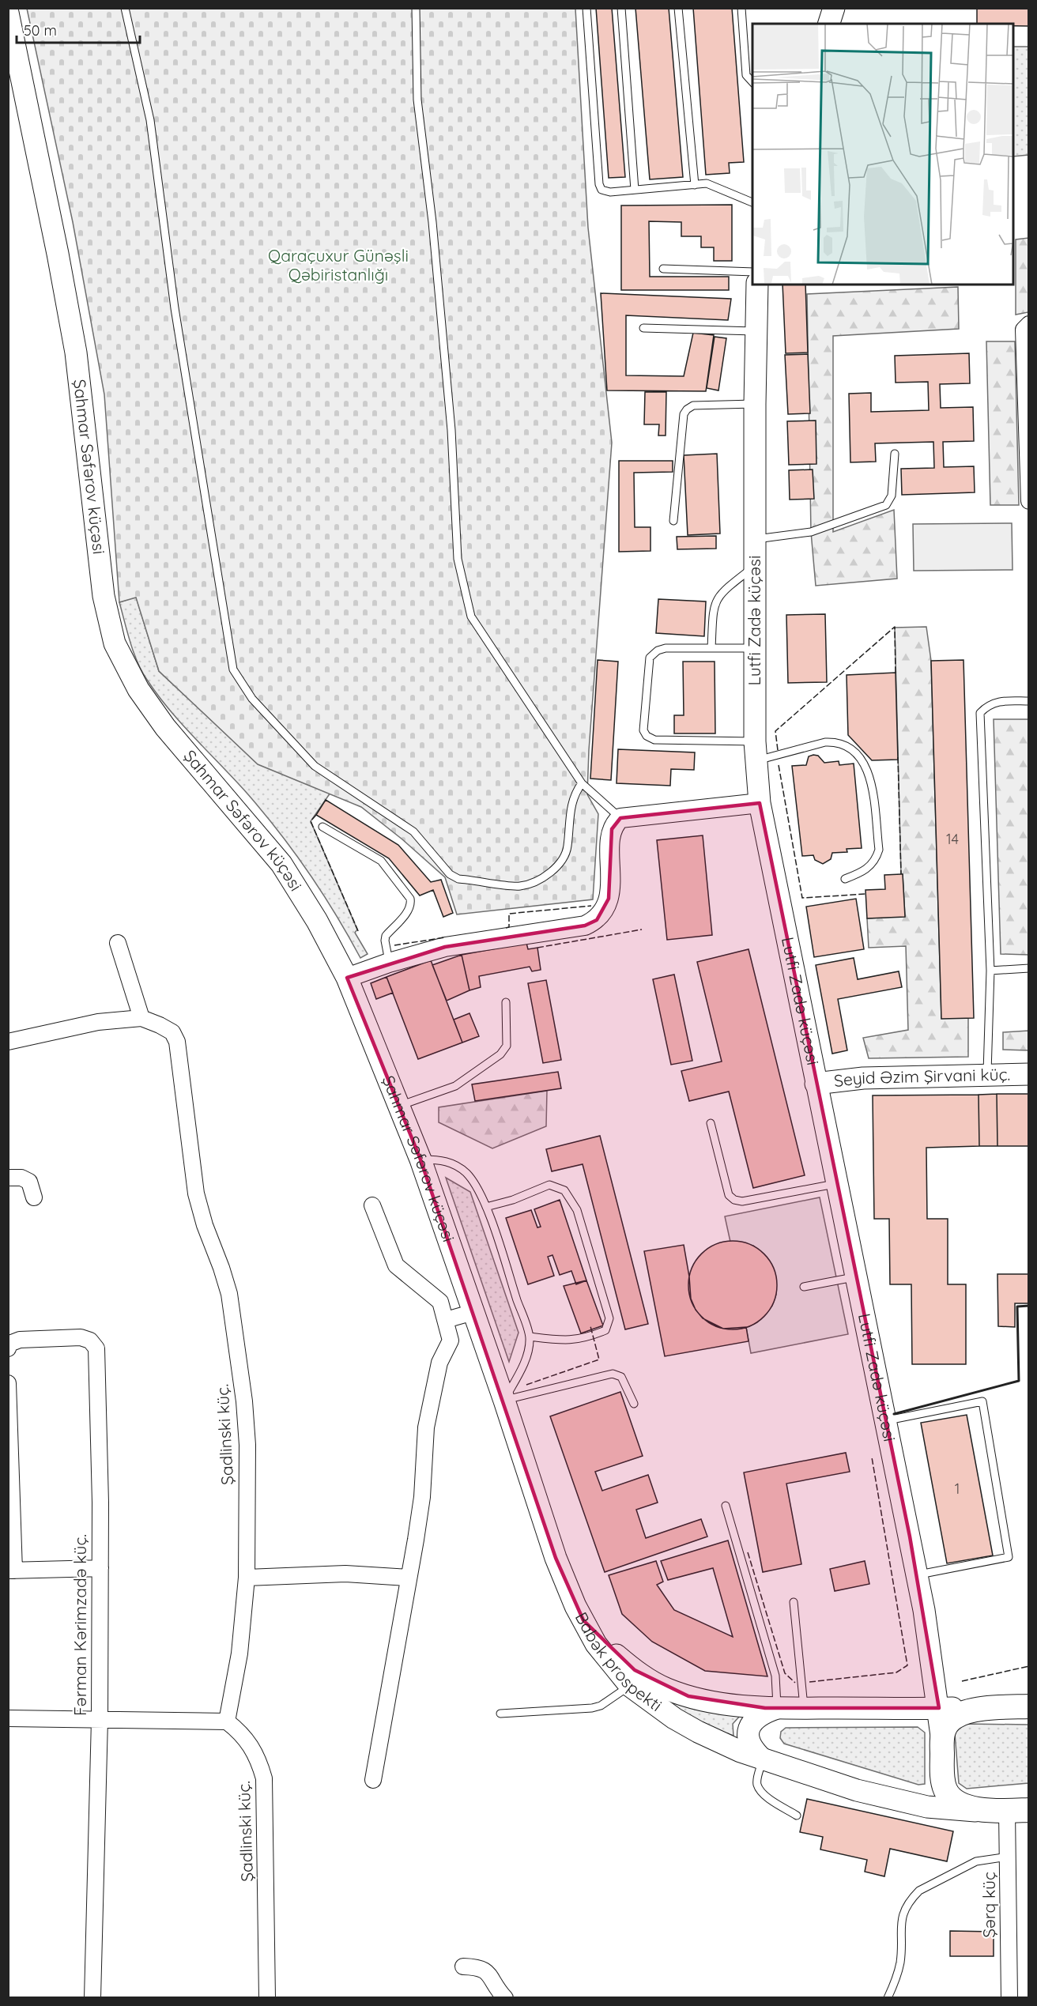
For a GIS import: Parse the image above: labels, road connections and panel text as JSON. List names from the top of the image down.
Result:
{
  "streets": {
    "main road": [
      "Şahmar Səfərov küçəsi",
      "Lutfi Zadə küçəsi",
      "Seyid Əzim Şirvani küç.",
      "Babək prospekti"
    ],
    "street": ["Şadlinski küç.", "Fərman Kərimzadə küç.", "Şərq küç"]
  },
  "crossings": [
    ["Şahmar Səfərov küçəsi", "Babək prospekti"],
    ["Lutfi Zadə küçəsi", "Seyid Əzim Şirvani küç."],
    ["Lutfi Zadə küçəsi", "Babək prospekti"],
    ["Babək prospekti", "Şərq küç"]
  ],
  "parks": ["Qaraçuxur Günəşli Qəbiristanlığı"],
  "house_numbers": ["14", "1"],
  "scale_bar": "50 m"
}
